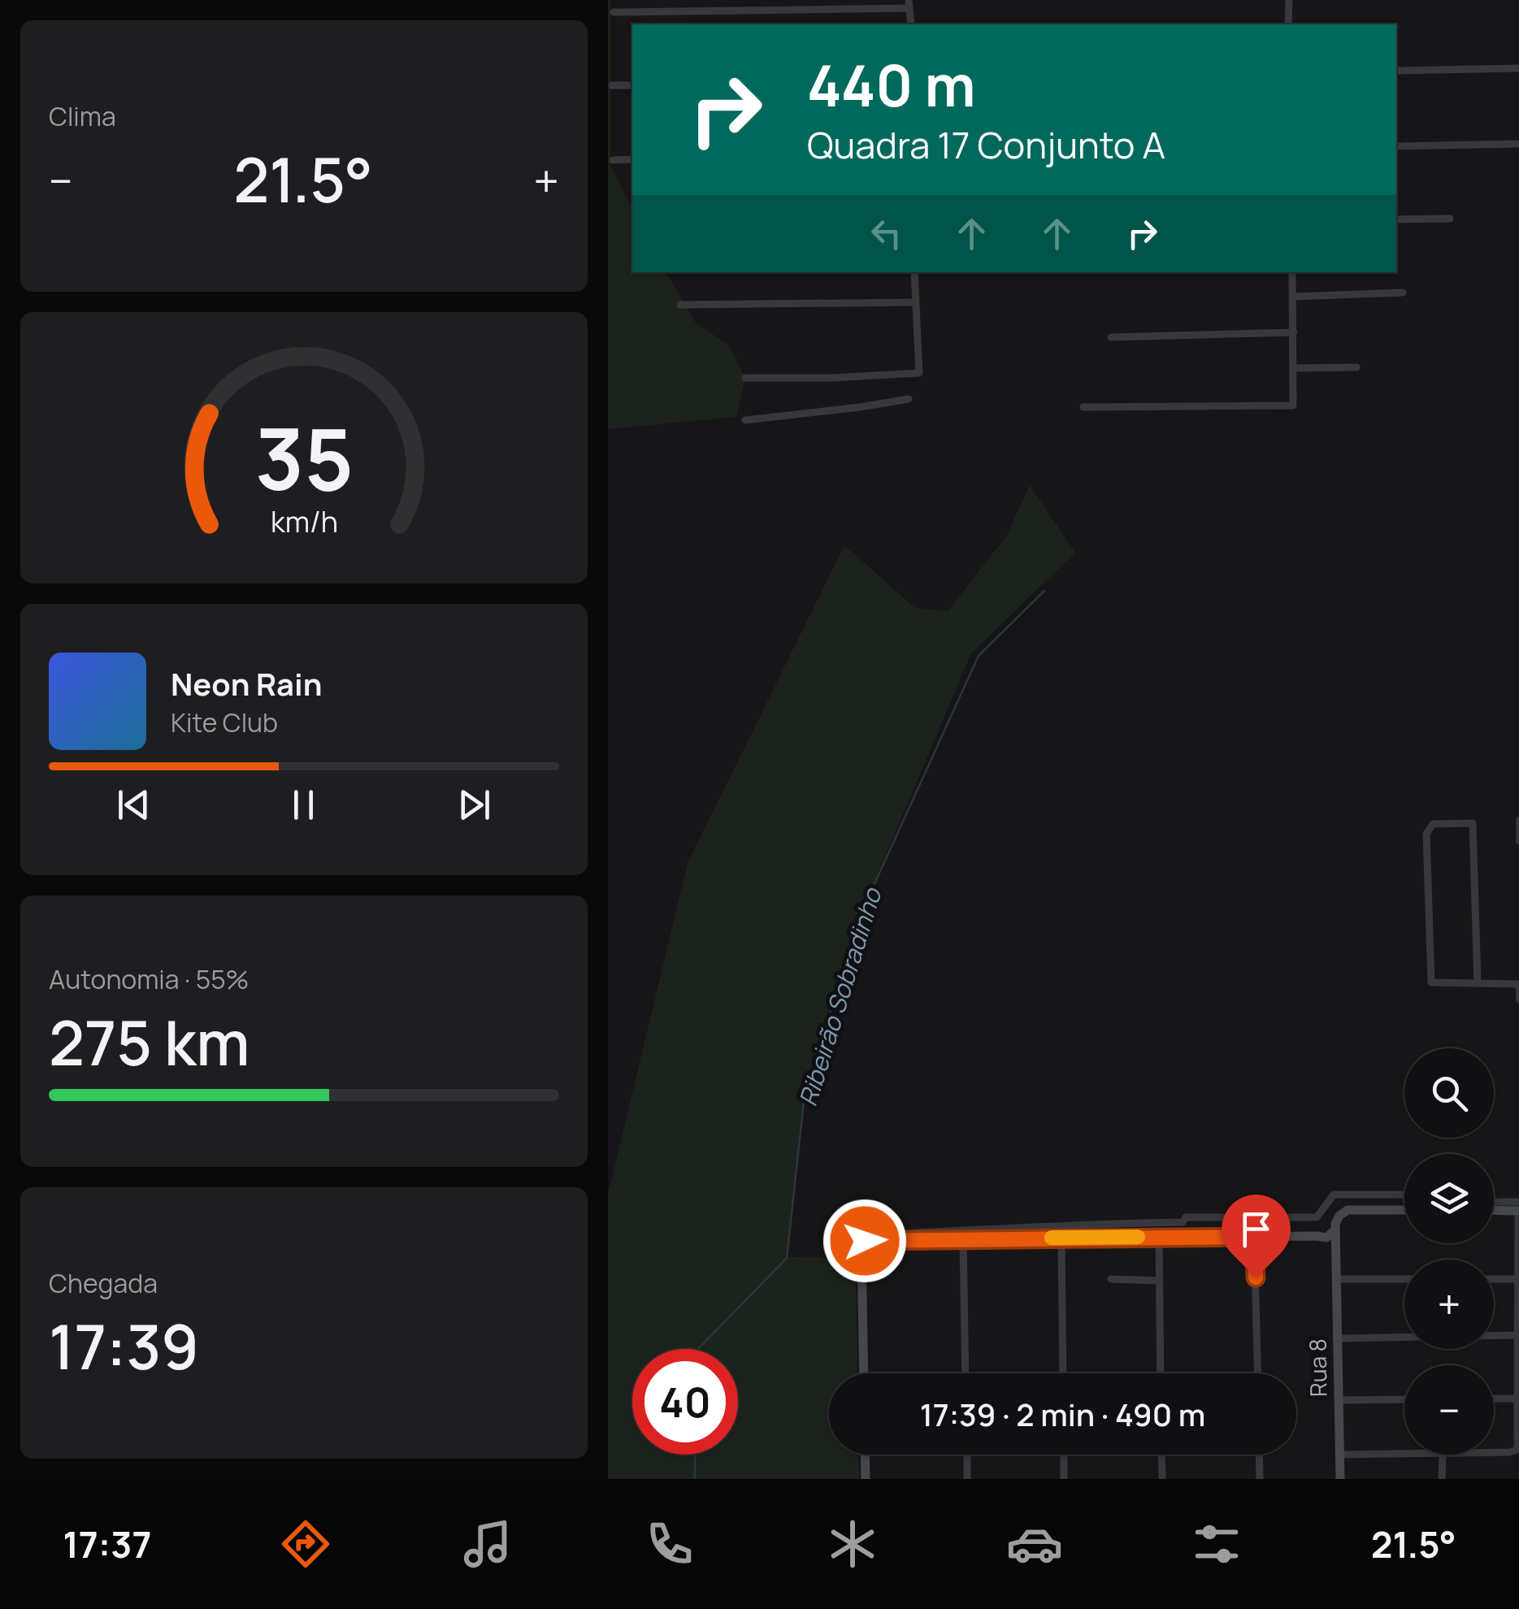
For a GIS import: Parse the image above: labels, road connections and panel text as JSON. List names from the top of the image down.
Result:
{
  "streets": {
    "street": ["Rua 8"]
  },
  "water": ["Ribeirão Sobradinho"],
  "page": {
    "tile": [
      "Clima",
      ["Autonomia · 55%", "275 km"],
      ["Chegada", "17:39"]
    ],
    "turn": ["440 m", "Quadra 17 Conjunto A"],
    "heat": ["−", "21.5°", "+"],
    "song": ["Neon Rain", "Kite Club"],
    "map_buttons": ["+", "−"],
    "limit": "40",
    "trip": "17:39 · 2 min · 490 m",
    "tabs": ["17:37", "21.5°"],
    "gauge": ["35", "km/h"]
  }
}
